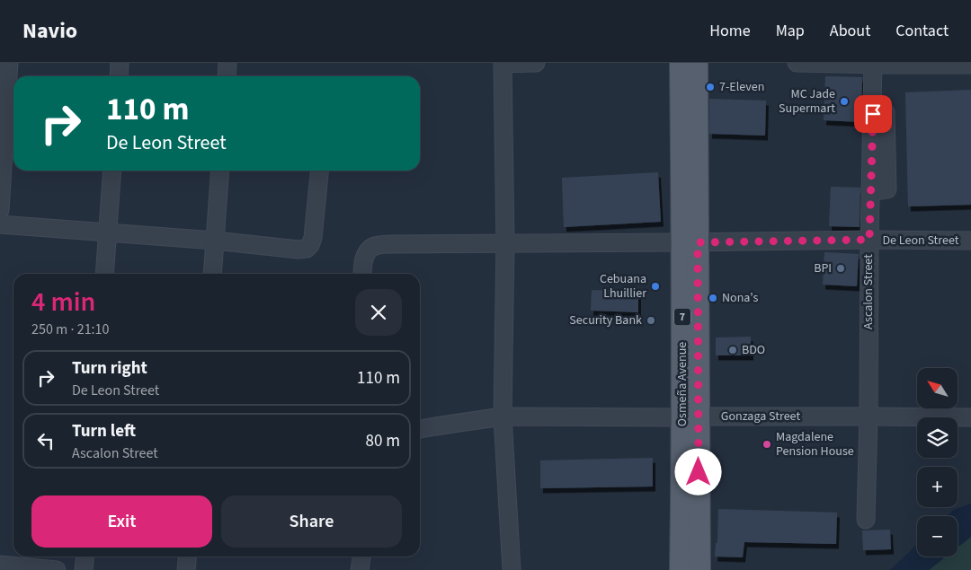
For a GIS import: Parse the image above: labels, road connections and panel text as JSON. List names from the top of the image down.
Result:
{
  "streets": {
    "main road": ["7", "Osmeña Avenue"],
    "street": ["De Leon Street", "Ascalon Street", "Gonzaga Street"]
  },
  "crossings": [
    ["De Leon Street", "Ascalon Street"],
    ["De Leon Street", "Osmeña Avenue"],
    ["Ascalon Street", "Gonzaga Street"],
    ["Osmeña Avenue", "Gonzaga Street"]
  ],
  "places": [
    "7-Eleven",
    "MC Jade Supermart",
    "BPI",
    "Cebuana Lhuillier",
    "Nona's",
    "Security Bank",
    "BDO",
    "Magdalene Pension House"
  ],
  "north": "top left",
  "page": {
    "header": "Navio",
    "nav": [
      "Home",
      "Map",
      "About",
      "Contact"
    ],
    "turn": ["110 m", "De Leon Street"],
    "heading": ["4 min", "250 m · 21:10"],
    "list": [
      {
        "name": "Turn right",
        "note": "De Leon Street",
        "value": "110 m"
      },
      {
        "name": "Turn left",
        "note": "Ascalon Street",
        "value": "80 m"
      }
    ],
    "map_buttons": ["+", "−"],
    "buttons": ["Exit", "Share"]
  }
}
